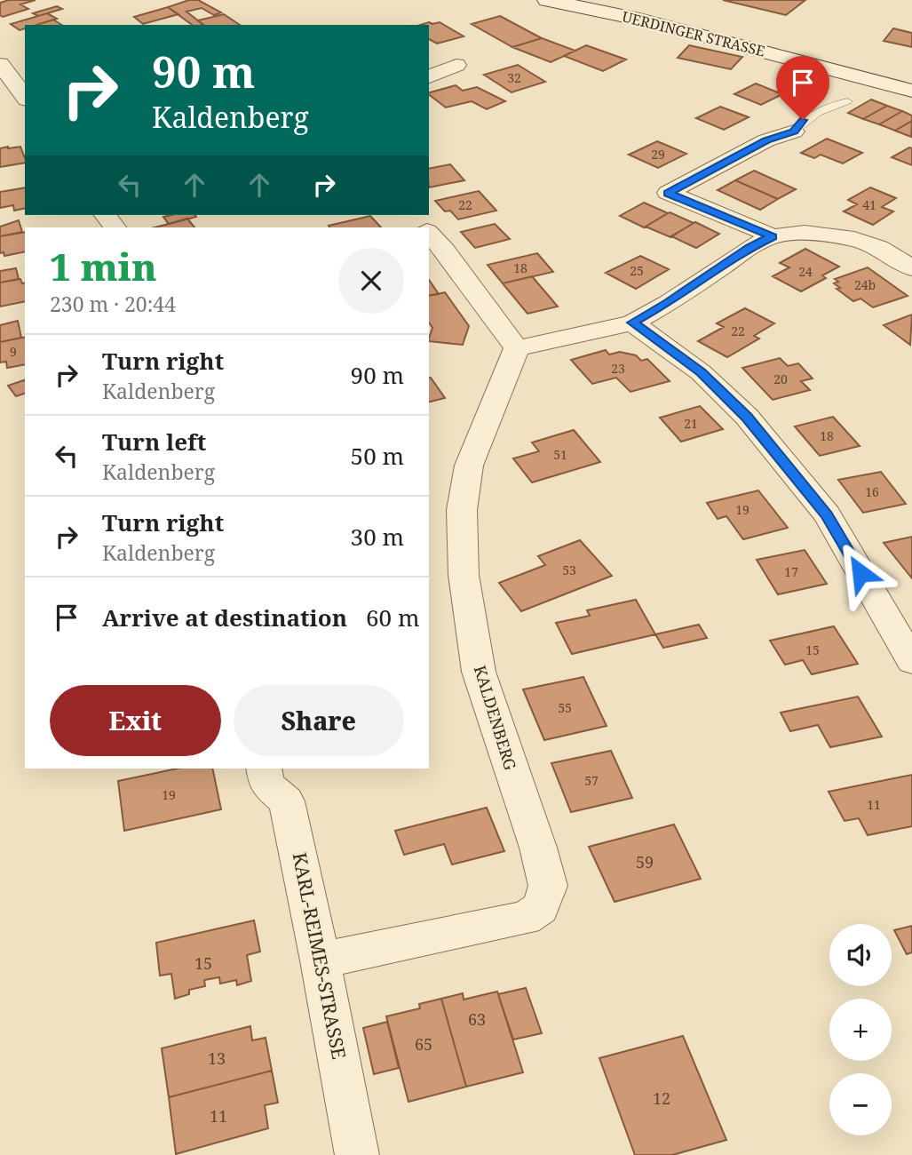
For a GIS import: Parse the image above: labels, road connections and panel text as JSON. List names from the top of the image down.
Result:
{
  "streets": {
    "street": ["UERDINGER STRASSE", "KALDENBERG", "KARL-REIMES-STRASSE"]
  },
  "crossings": [
    ["KALDENBERG", "KARL-REIMES-STRASSE"]
  ],
  "house_numbers": [
    "32",
    "29",
    "22",
    "41",
    "18",
    "25",
    "24",
    "24b",
    "22",
    "9",
    "23",
    "20",
    "21",
    "18",
    "51",
    "16",
    "19",
    "53",
    "17",
    "15",
    "55",
    "57",
    "19",
    "11",
    "59",
    "15",
    "63",
    "65",
    "13",
    "12",
    "11"
  ],
  "page": {
    "turn": ["90 m", "Kaldenberg"],
    "heading": ["1 min", "230 m · 20:44"],
    "list": [
      {
        "name": "Turn right",
        "note": "Kaldenberg",
        "value": "90 m"
      },
      {
        "name": "Turn left",
        "note": "Kaldenberg",
        "value": "50 m"
      },
      {
        "name": "Turn right",
        "note": "Kaldenberg",
        "value": "30 m"
      },
      {
        "name": "Arrive at destination",
        "value": "60 m"
      }
    ],
    "buttons": ["Exit", "Share"],
    "map_buttons": ["+", "−"]
  }
}
